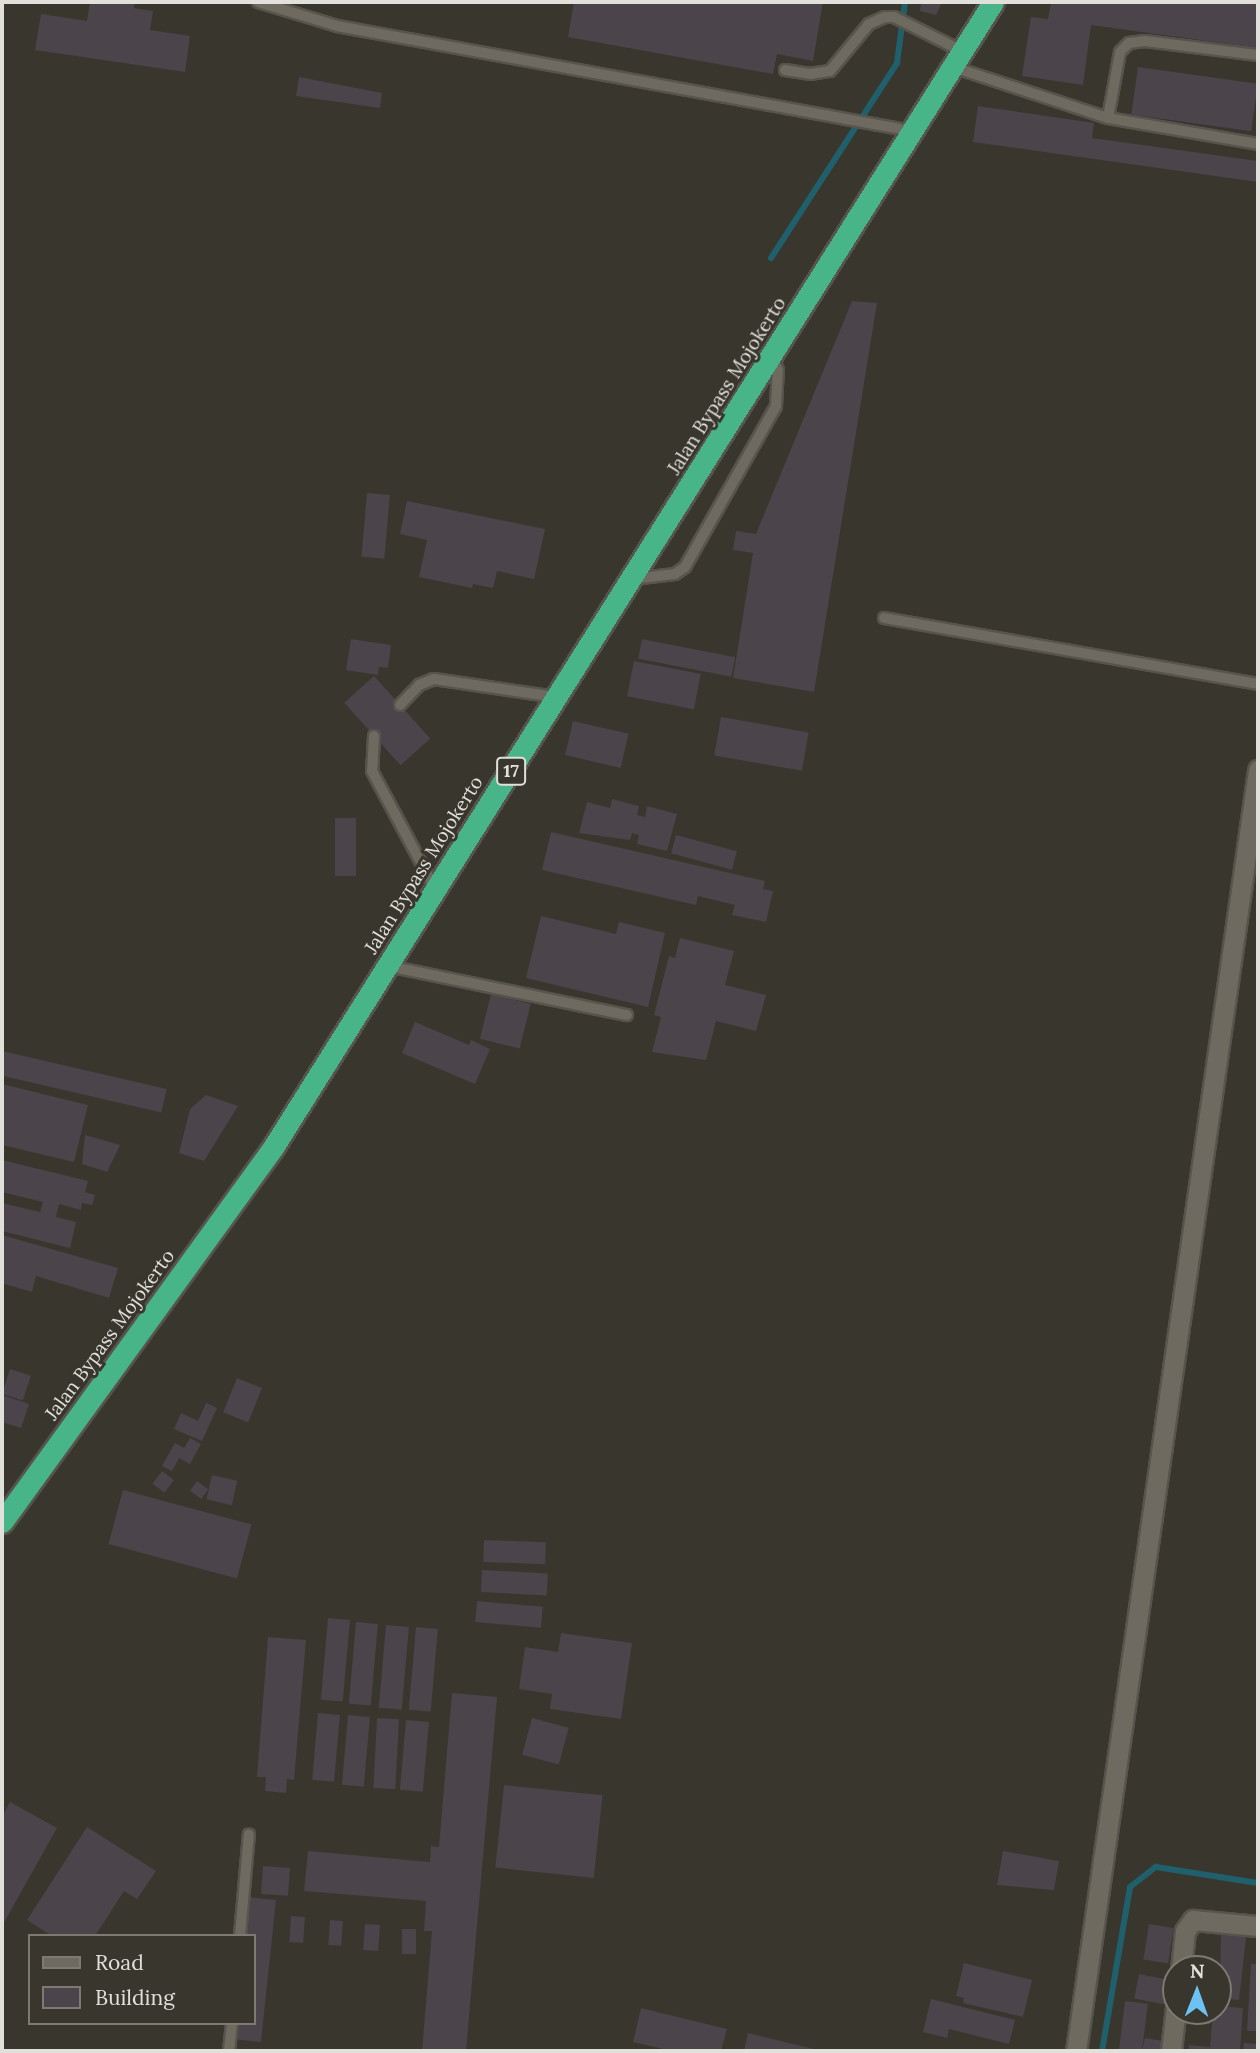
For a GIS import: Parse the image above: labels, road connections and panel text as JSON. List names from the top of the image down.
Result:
{
  "streets": {
    "highway": ["Jalan Bypass Mojokerto", "17"]
  },
  "legend": ["Road", "Building"],
  "north": "top"
}
